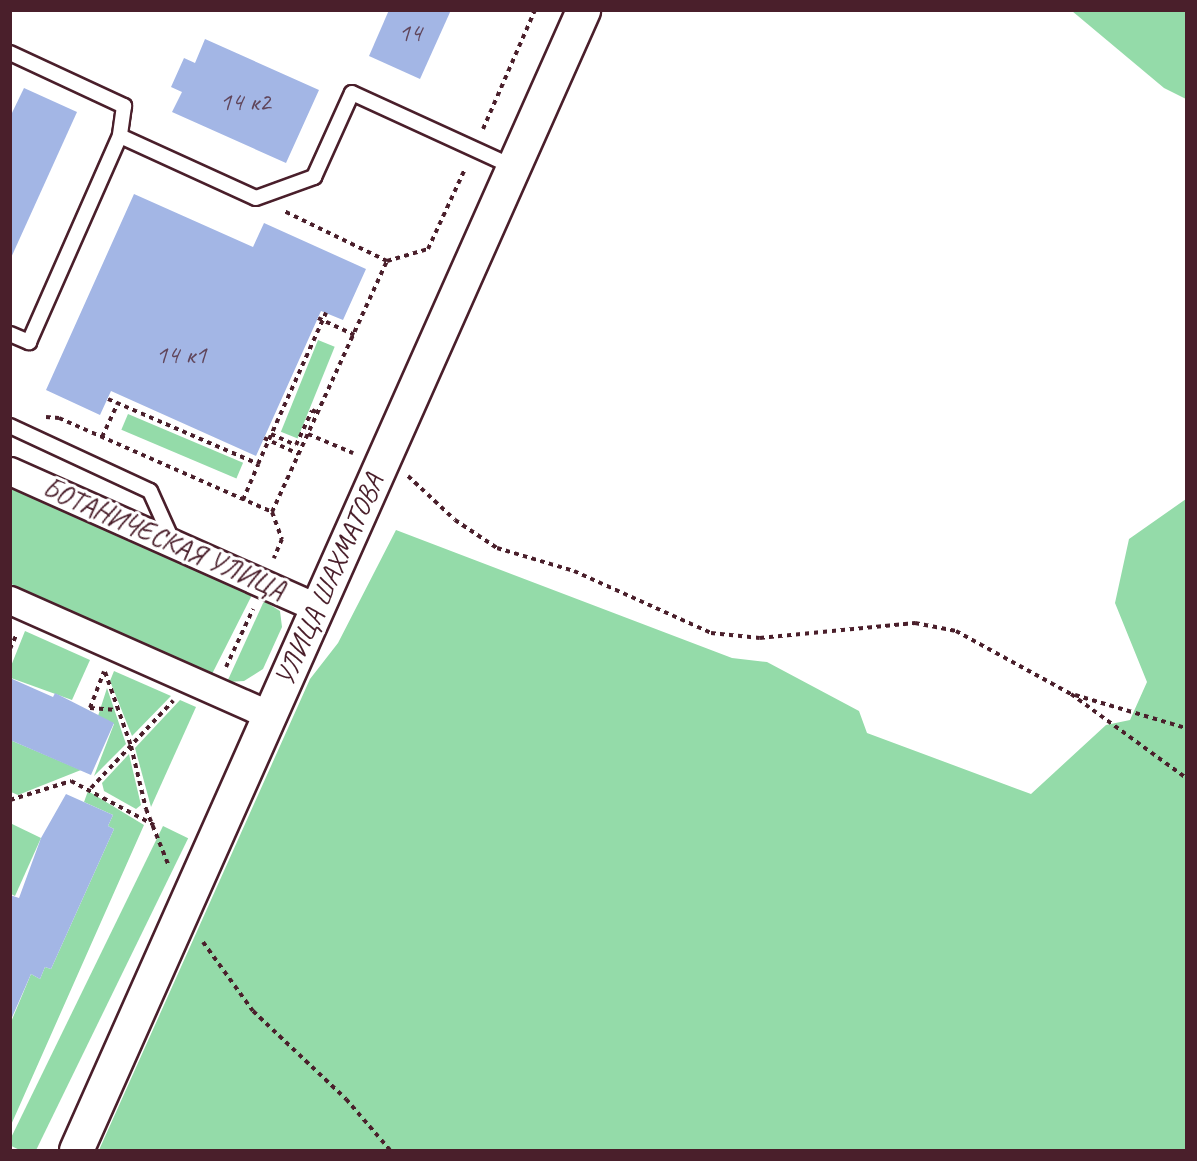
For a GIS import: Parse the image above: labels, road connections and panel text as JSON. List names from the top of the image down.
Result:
{
  "streets": {
    "street": ["БОТАНИЧЕСКАЯ УЛИЦА", "УЛИЦА ШАХМАТОВА"]
  },
  "crossings": [
    ["БОТАНИЧЕСКАЯ УЛИЦА", "УЛИЦА ШАХМАТОВА"]
  ],
  "house_numbers": ["14", "14 к2", "14 к1"]
}
